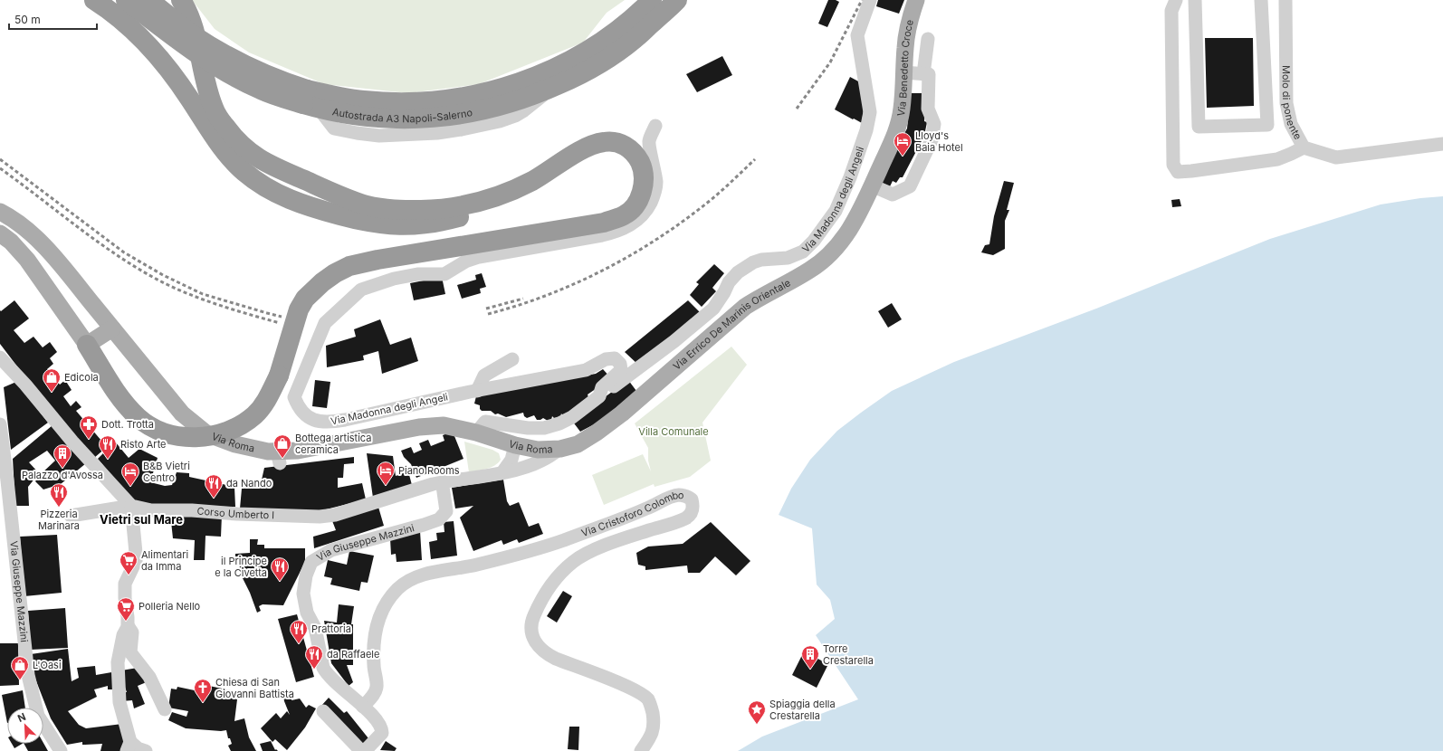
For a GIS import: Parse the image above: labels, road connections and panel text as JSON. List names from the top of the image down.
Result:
{
  "streets": {
    "highway": ["Autostrada A3 Napoli-Salerno"],
    "main road": ["Via Benedetto Croce", "Via Errico De Marinis Orientale", "Via Roma"],
    "street": [
      "Molo di ponente",
      "Via Madonna degli Angeli",
      "Corso Umberto I",
      "Via Cristoforo Colombo",
      "Via Giuseppe Mazzini"
    ]
  },
  "crossings": [
    ["Via Benedetto Croce", "Via Errico De Marinis Orientale"],
    ["Via Madonna degli Angeli", "Via Roma"],
    ["Via Errico De Marinis Orientale", "Via Roma"],
    ["Corso Umberto I", "Via Giuseppe Mazzini"],
    ["Via Cristoforo Colombo", "Via Giuseppe Mazzini"]
  ],
  "districts": ["Vietri sul Mare"],
  "parks": ["Villa Comunale"],
  "places": {
    "hotel": ["Lloyd's Baia Hotel", "Piano Rooms", "B&B Vietri Centro"],
    "shop": ["Edicola", "Bottega artistica ceramica", "L'Oasi"],
    "pharmacy": ["Dott. Trotta"],
    "restaurant": [
      "Risto Arte",
      "da Nando",
      "Pizzeria Marinara",
      "il Principe e la Civetta",
      "Prattoria",
      "da Raffaele"
    ],
    "building": ["Palazzo d'Avossa", "Torre Crestarella"],
    "supermarket": ["Alimentari da Imma", "Polleria Nello"],
    "church": ["Chiesa di San Giovanni Battista"],
    "place": ["Spiaggia della Crestarella"]
  },
  "scale_bar": "50 m",
  "north": "top left"
}
